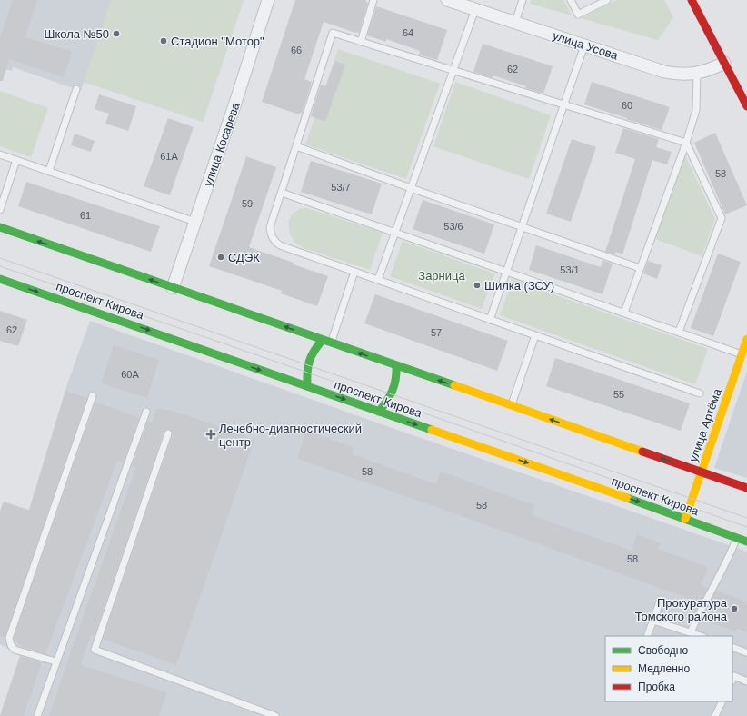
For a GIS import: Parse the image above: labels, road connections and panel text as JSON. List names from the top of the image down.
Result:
{
  "streets": {
    "main road": ["проспект Кирова", "улица Артёма"],
    "street": ["улица Усова", "улица Косарева"]
  },
  "crossings": [
    ["проспект Кирова", "улица Артёма"]
  ],
  "parks": ["Зарница"],
  "places": {
    "other": [
      "Школа №50",
      "Стадион \"Мотор\"",
      "СДЭК",
      "Шилка (ЗСУ)",
      "Прокуратура Томского района"
    ],
    "health": ["Лечебно-диагностический центр"]
  },
  "house_numbers": [
    "64",
    "66",
    "62",
    "60",
    "61А",
    "58",
    "53/7",
    "59",
    "61",
    "53/6",
    "53/1",
    "62",
    "57",
    "60А",
    "55",
    "58",
    "58",
    "58"
  ],
  "legend": ["Свободно", "Медленно", "Пробка"]
}
